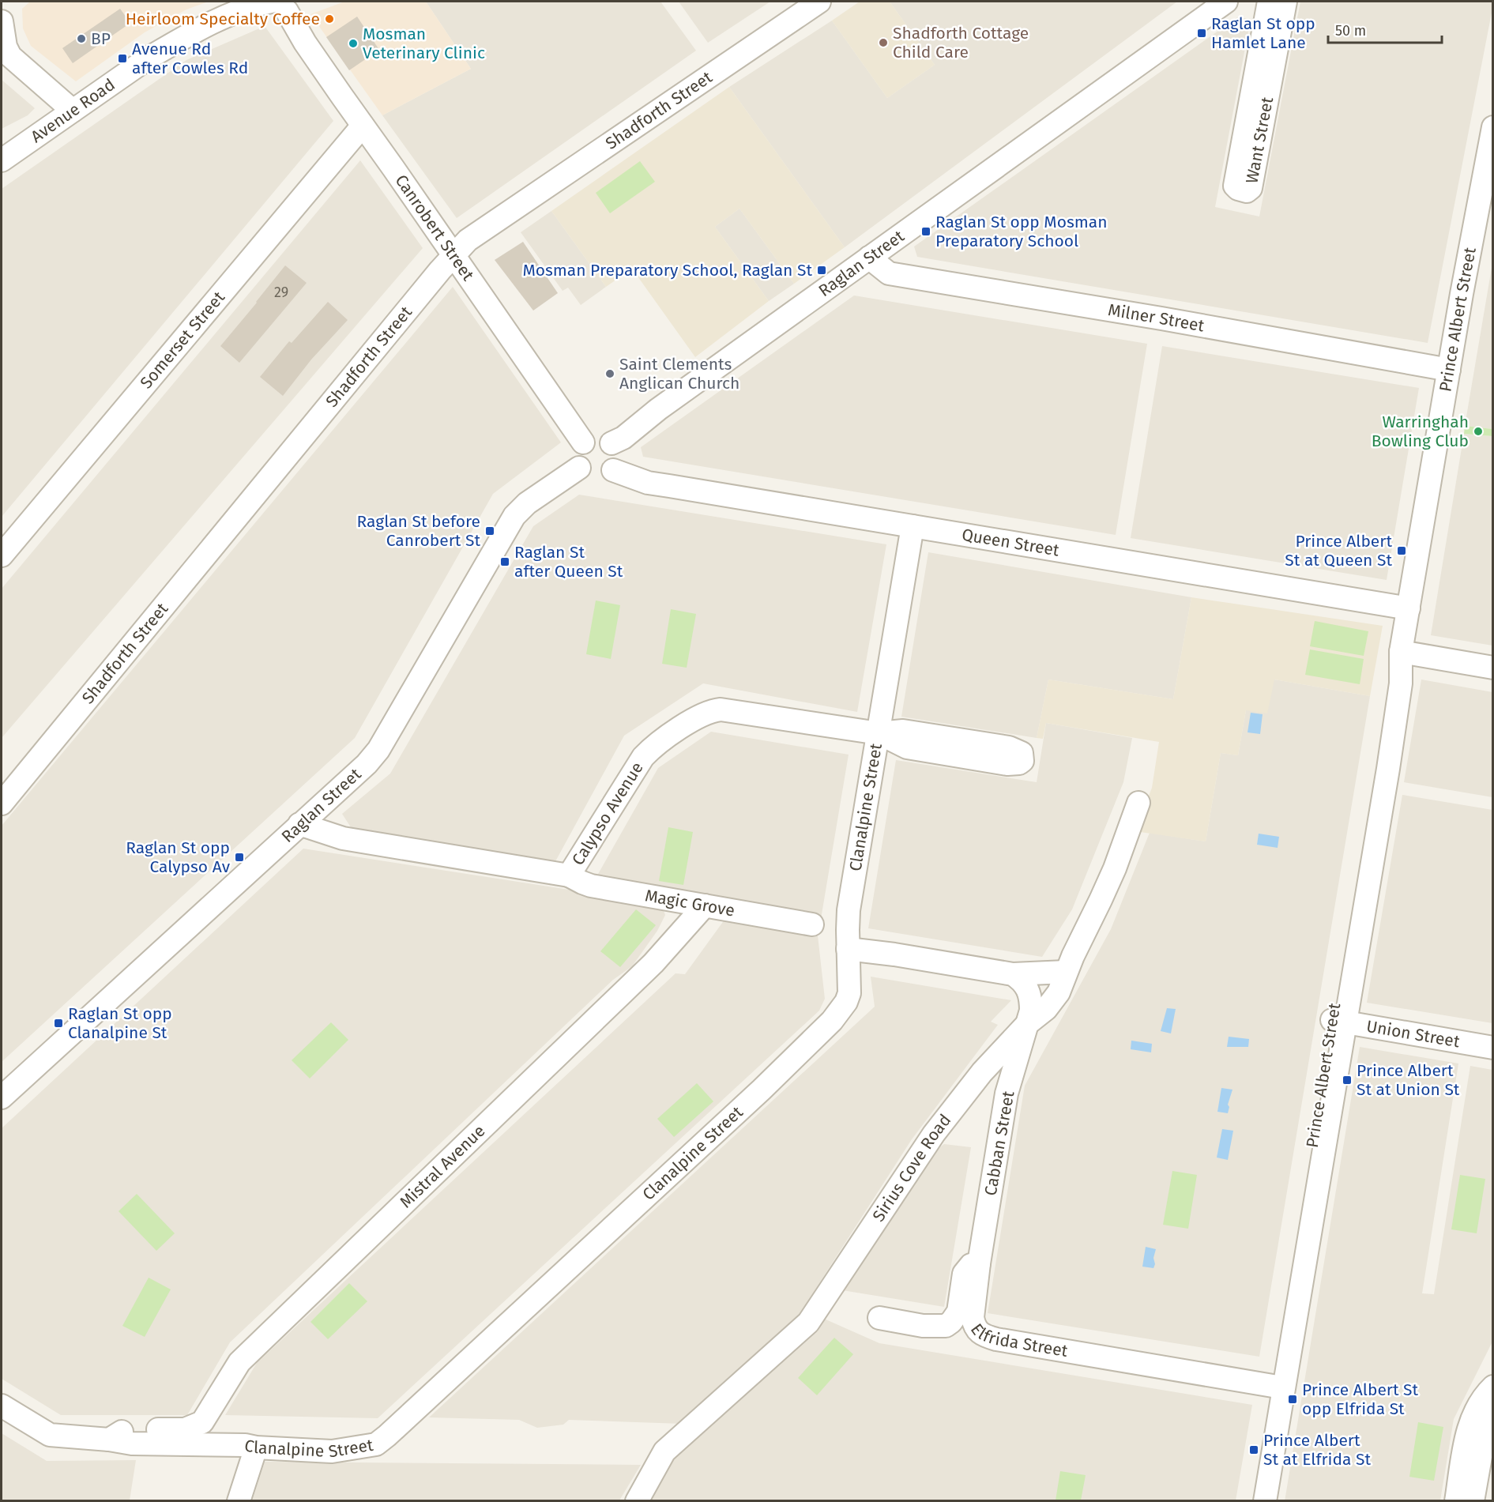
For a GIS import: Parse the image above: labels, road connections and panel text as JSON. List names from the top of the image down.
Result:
{
  "streets": {
    "street": [
      "Shadforth Street",
      "Avenue Road",
      "Want Street",
      "Canrobert Street",
      "Raglan Street",
      "Milner Street",
      "Prince Albert Street",
      "Somerset Street",
      "Queen Street",
      "Clanalpine Street",
      "Calypso Avenue",
      "Magic Grove",
      "Union Street",
      "Cabban Street",
      "Mistral Avenue",
      "Sirius Cove Road",
      "Elfrida Street"
    ]
  },
  "crossings": [
    ["Shadforth Street", "Canrobert Street"],
    ["Avenue Road", "Canrobert Street"],
    ["Canrobert Street", "Raglan Street"],
    ["Canrobert Street", "Somerset Street"],
    ["Canrobert Street", "Queen Street"],
    ["Raglan Street", "Milner Street"],
    ["Raglan Street", "Queen Street"],
    ["Raglan Street", "Calypso Avenue"],
    ["Milner Street", "Prince Albert Street"],
    ["Prince Albert Street", "Queen Street"],
    ["Prince Albert Street", "Union Street"],
    ["Prince Albert Street", "Elfrida Street"],
    ["Queen Street", "Clanalpine Street"],
    ["Clanalpine Street", "Calypso Avenue"],
    ["Clanalpine Street", "Mistral Avenue"],
    ["Calypso Avenue", "Magic Grove"],
    ["Magic Grove", "Mistral Avenue"],
    ["Cabban Street", "Sirius Cove Road"],
    ["Cabban Street", "Elfrida Street"]
  ],
  "places": {
    "other": [
      "Heirloom Specialty Coffee",
      "BP",
      "Shadforth Cottage Child Care",
      "Mosman Veterinary Clinic",
      "Saint Clements Anglican Church",
      "Warringhah Bowling Club"
    ],
    "transit": [
      "Raglan St opp Hamlet Lane",
      "Avenue Rd after Cowles Rd",
      "Raglan St opp Mosman Preparatory School",
      "Mosman Preparatory School, Raglan St",
      "Raglan St before Canrobert St",
      "Prince Albert St at Queen St",
      "Raglan St after Queen St",
      "Raglan St opp Calypso Av",
      "Raglan St opp Clanalpine St",
      "Prince Albert St at Union St",
      "Prince Albert St opp Elfrida St",
      "Prince Albert St at Elfrida St"
    ]
  },
  "house_numbers": ["29"],
  "scale_bar": "50 m"
}
